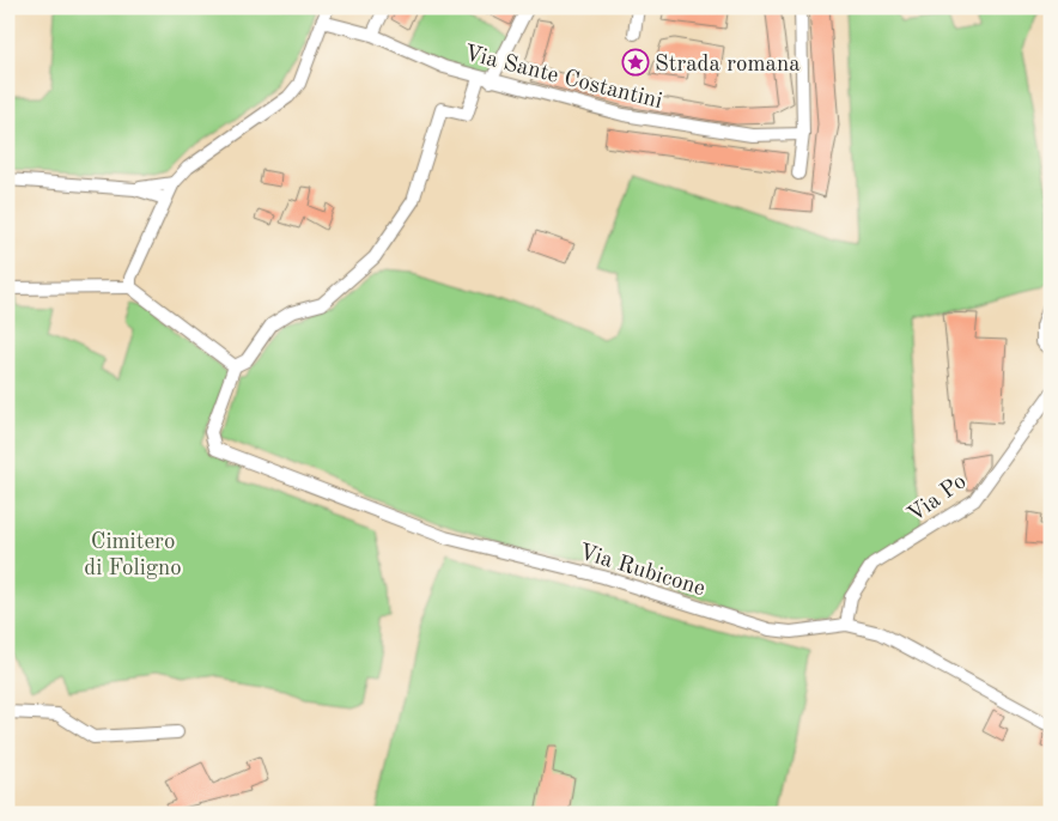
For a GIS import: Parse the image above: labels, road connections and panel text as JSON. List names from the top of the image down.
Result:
{
  "streets": {
    "street": ["Via Sante Costantini", "Via Po", "Via Rubicone"]
  },
  "crossings": [
    ["Via Po", "Via Rubicone"]
  ],
  "parks": ["Cimitero di Foligno"],
  "places": {
    "place": ["Strada romana"]
  }
}
